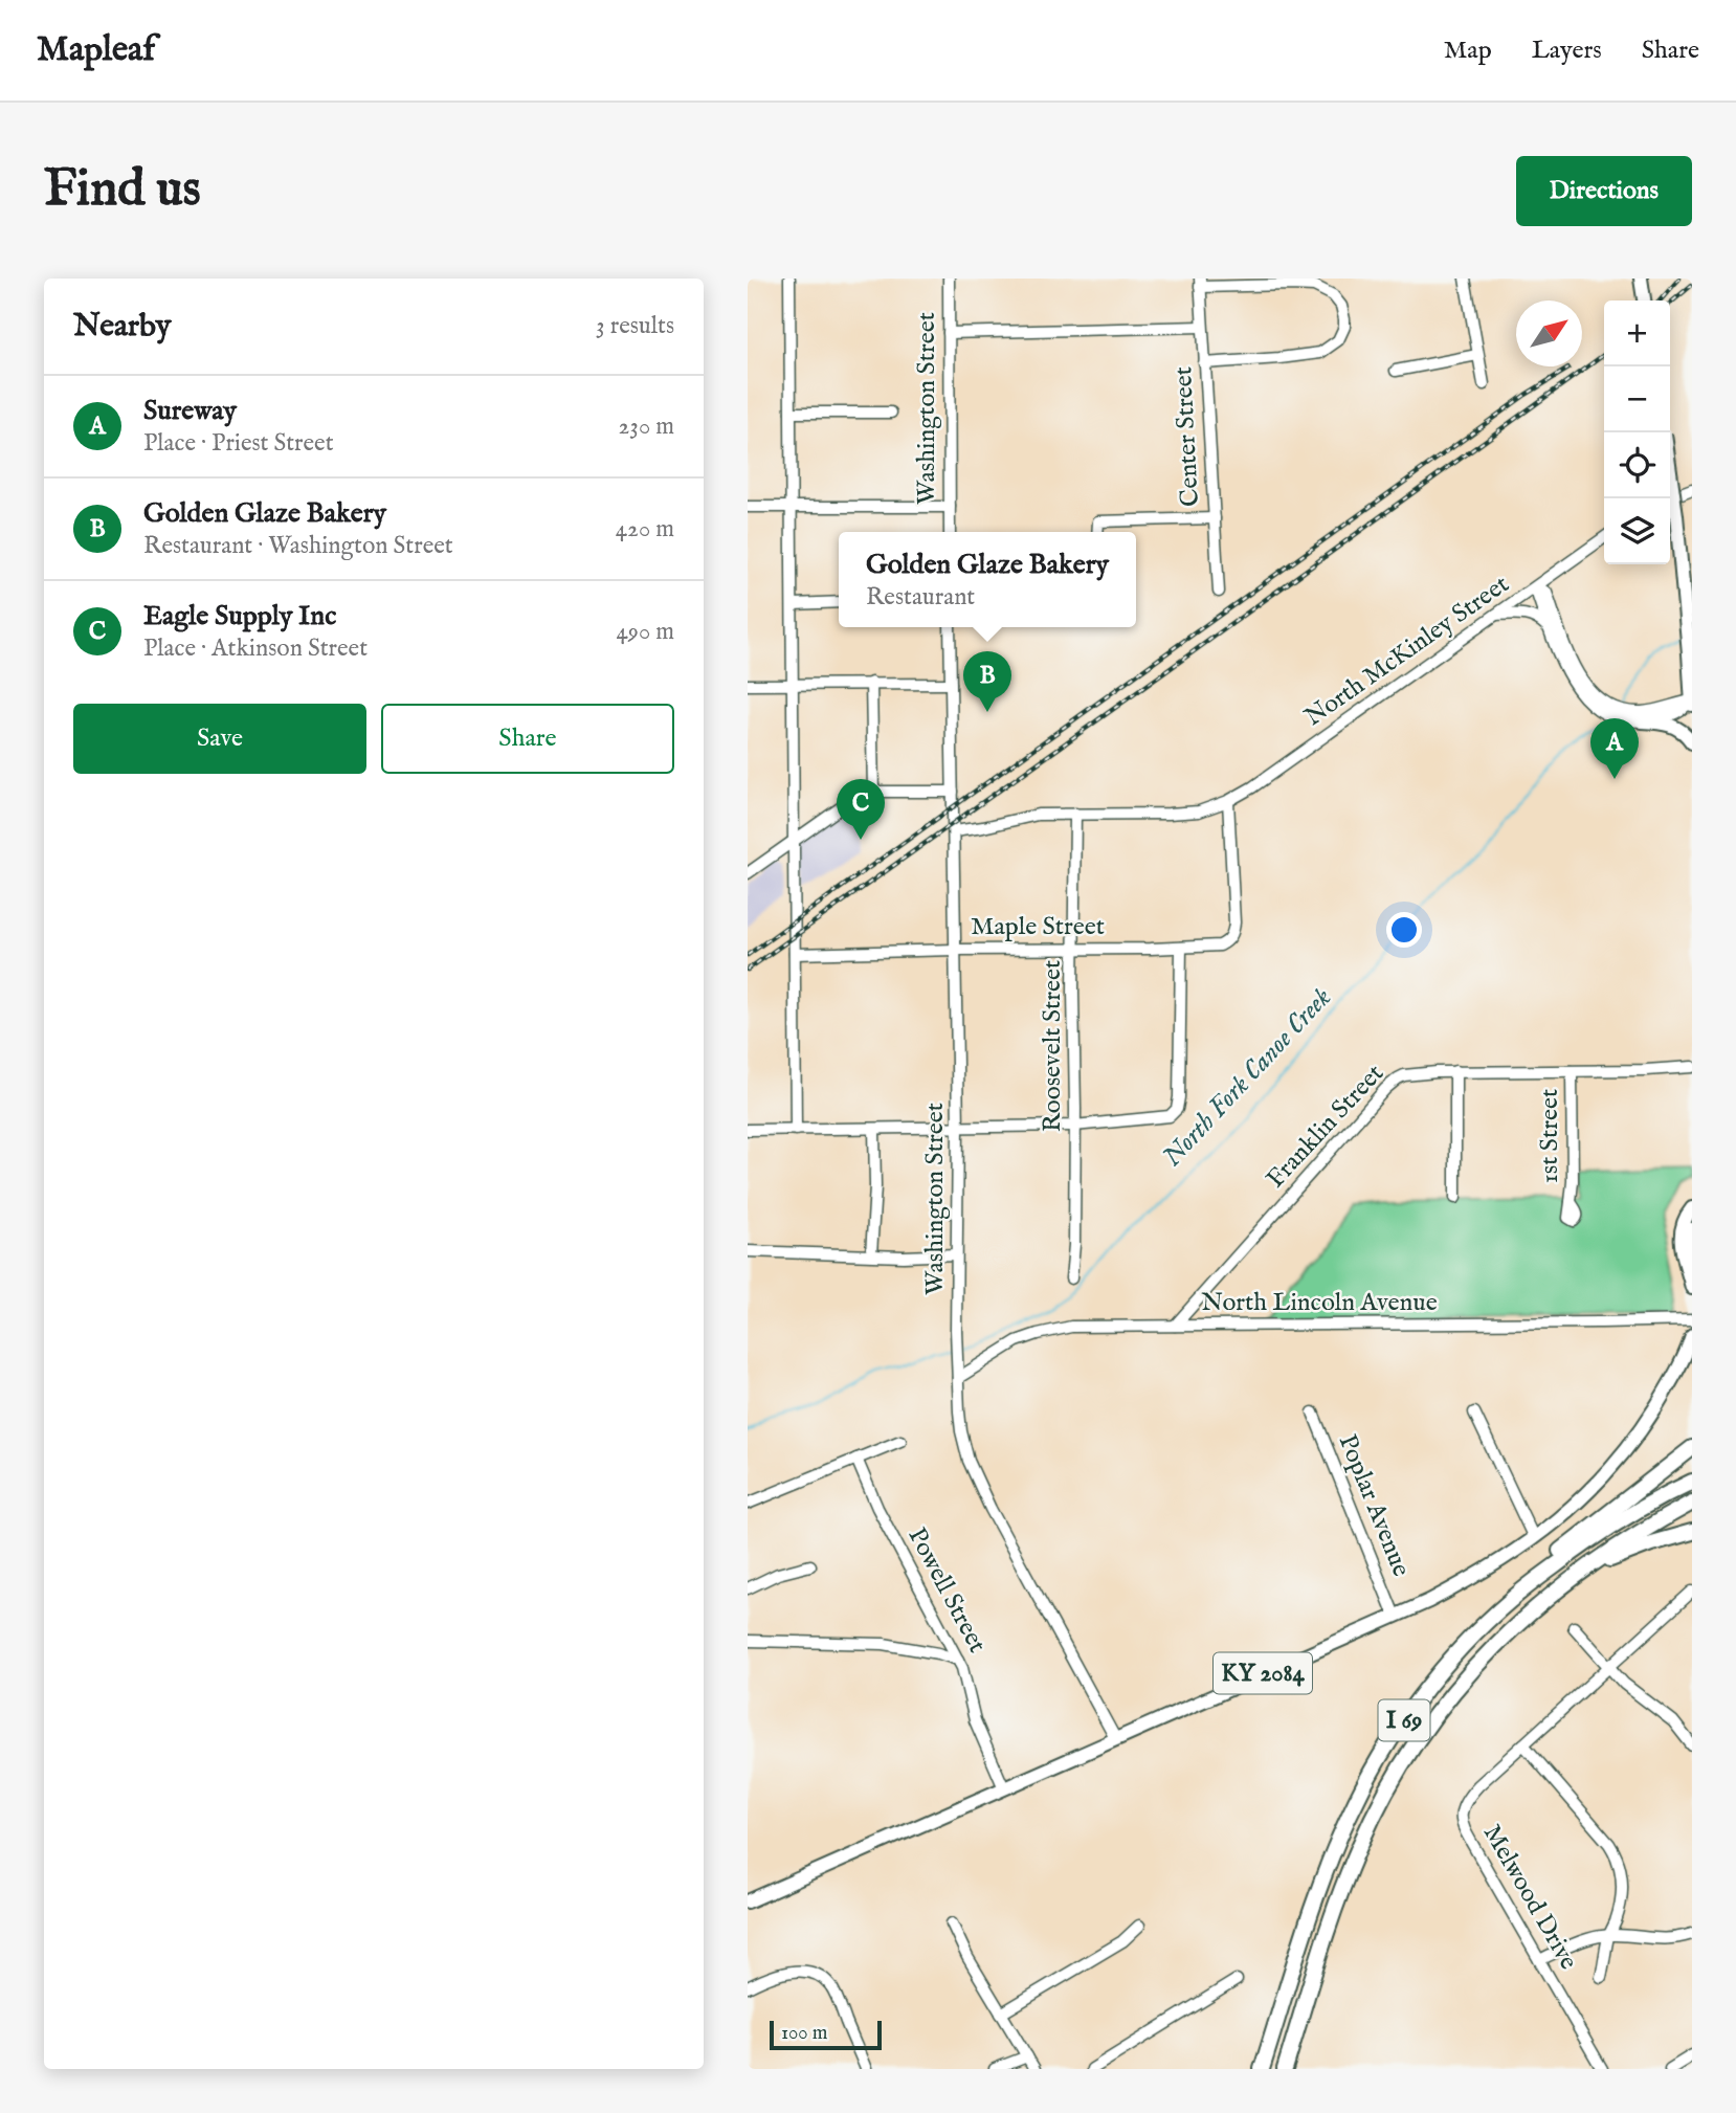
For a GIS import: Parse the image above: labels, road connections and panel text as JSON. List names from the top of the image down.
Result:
{
  "streets": {
    "highway": ["I 69"],
    "main road": ["KY 2084"],
    "street": [
      "Washington Street",
      "Center Street",
      "North McKinley Street",
      "Maple Street",
      "Roosevelt Street",
      "Franklin Street",
      "1st Street",
      "North Lincoln Avenue",
      "Poplar Avenue",
      "Powell Street",
      "Melwood Drive"
    ]
  },
  "crossings": [
    ["Washington Street", "North McKinley Street"],
    ["Washington Street", "Maple Street"],
    ["Washington Street", "North Lincoln Avenue"],
    ["Washington Street", "KY 2084"],
    ["North McKinley Street", "Maple Street"],
    ["North McKinley Street", "Roosevelt Street"],
    ["Maple Street", "Roosevelt Street"],
    ["Franklin Street", "1st Street"],
    ["Franklin Street", "North Lincoln Avenue"],
    ["Poplar Avenue", "KY 2084"],
    ["Powell Street", "KY 2084"]
  ],
  "water": ["North Fork Canoe Creek"],
  "scale_bar": "100 m",
  "north": "top right",
  "page": {
    "header": "Mapleaf",
    "nav": ["Map", "Layers", "Share"],
    "buttons": [
      "Directions",
      ["Save", "Share"]
    ],
    "title": "Find us",
    "heading": ["Nearby", "3 results"],
    "map_buttons": ["+", "−"],
    "list": [
      {
        "mark": "A",
        "name": "Sureway",
        "note": "Place · Priest Street",
        "value": "230 m"
      },
      {
        "mark": "B",
        "name": "Golden Glaze Bakery",
        "note": "Restaurant · Washington Street",
        "value": "420 m"
      },
      {
        "mark": "C",
        "name": "Eagle Supply Inc",
        "note": "Place · Atkinson Street",
        "value": "490 m"
      }
    ],
    "popup": ["Golden Glaze Bakery", "Restaurant"],
    "pins": ["B", "A", "C"],
    "scale": "100 m"
  }
}
